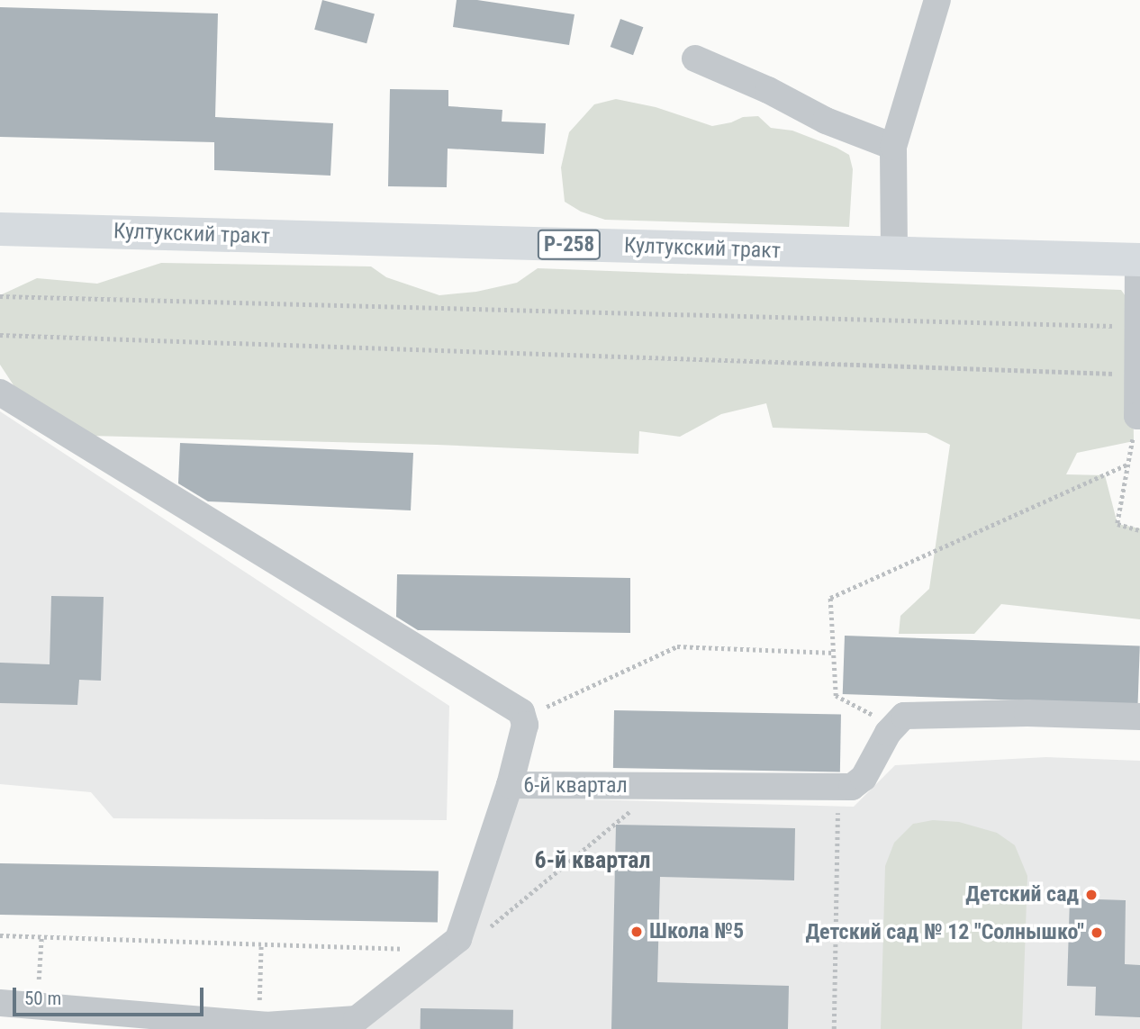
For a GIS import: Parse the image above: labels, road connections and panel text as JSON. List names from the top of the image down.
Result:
{
  "streets": {
    "main road": ["Култукский тракт", "Р-258"],
    "lane": ["6-й квартал"]
  },
  "districts": ["6-й квартал"],
  "places": ["Детский сад", "Школа №5", "Детский сад № 12 \"Солнышко\""],
  "scale_bar": "50 m"
}
